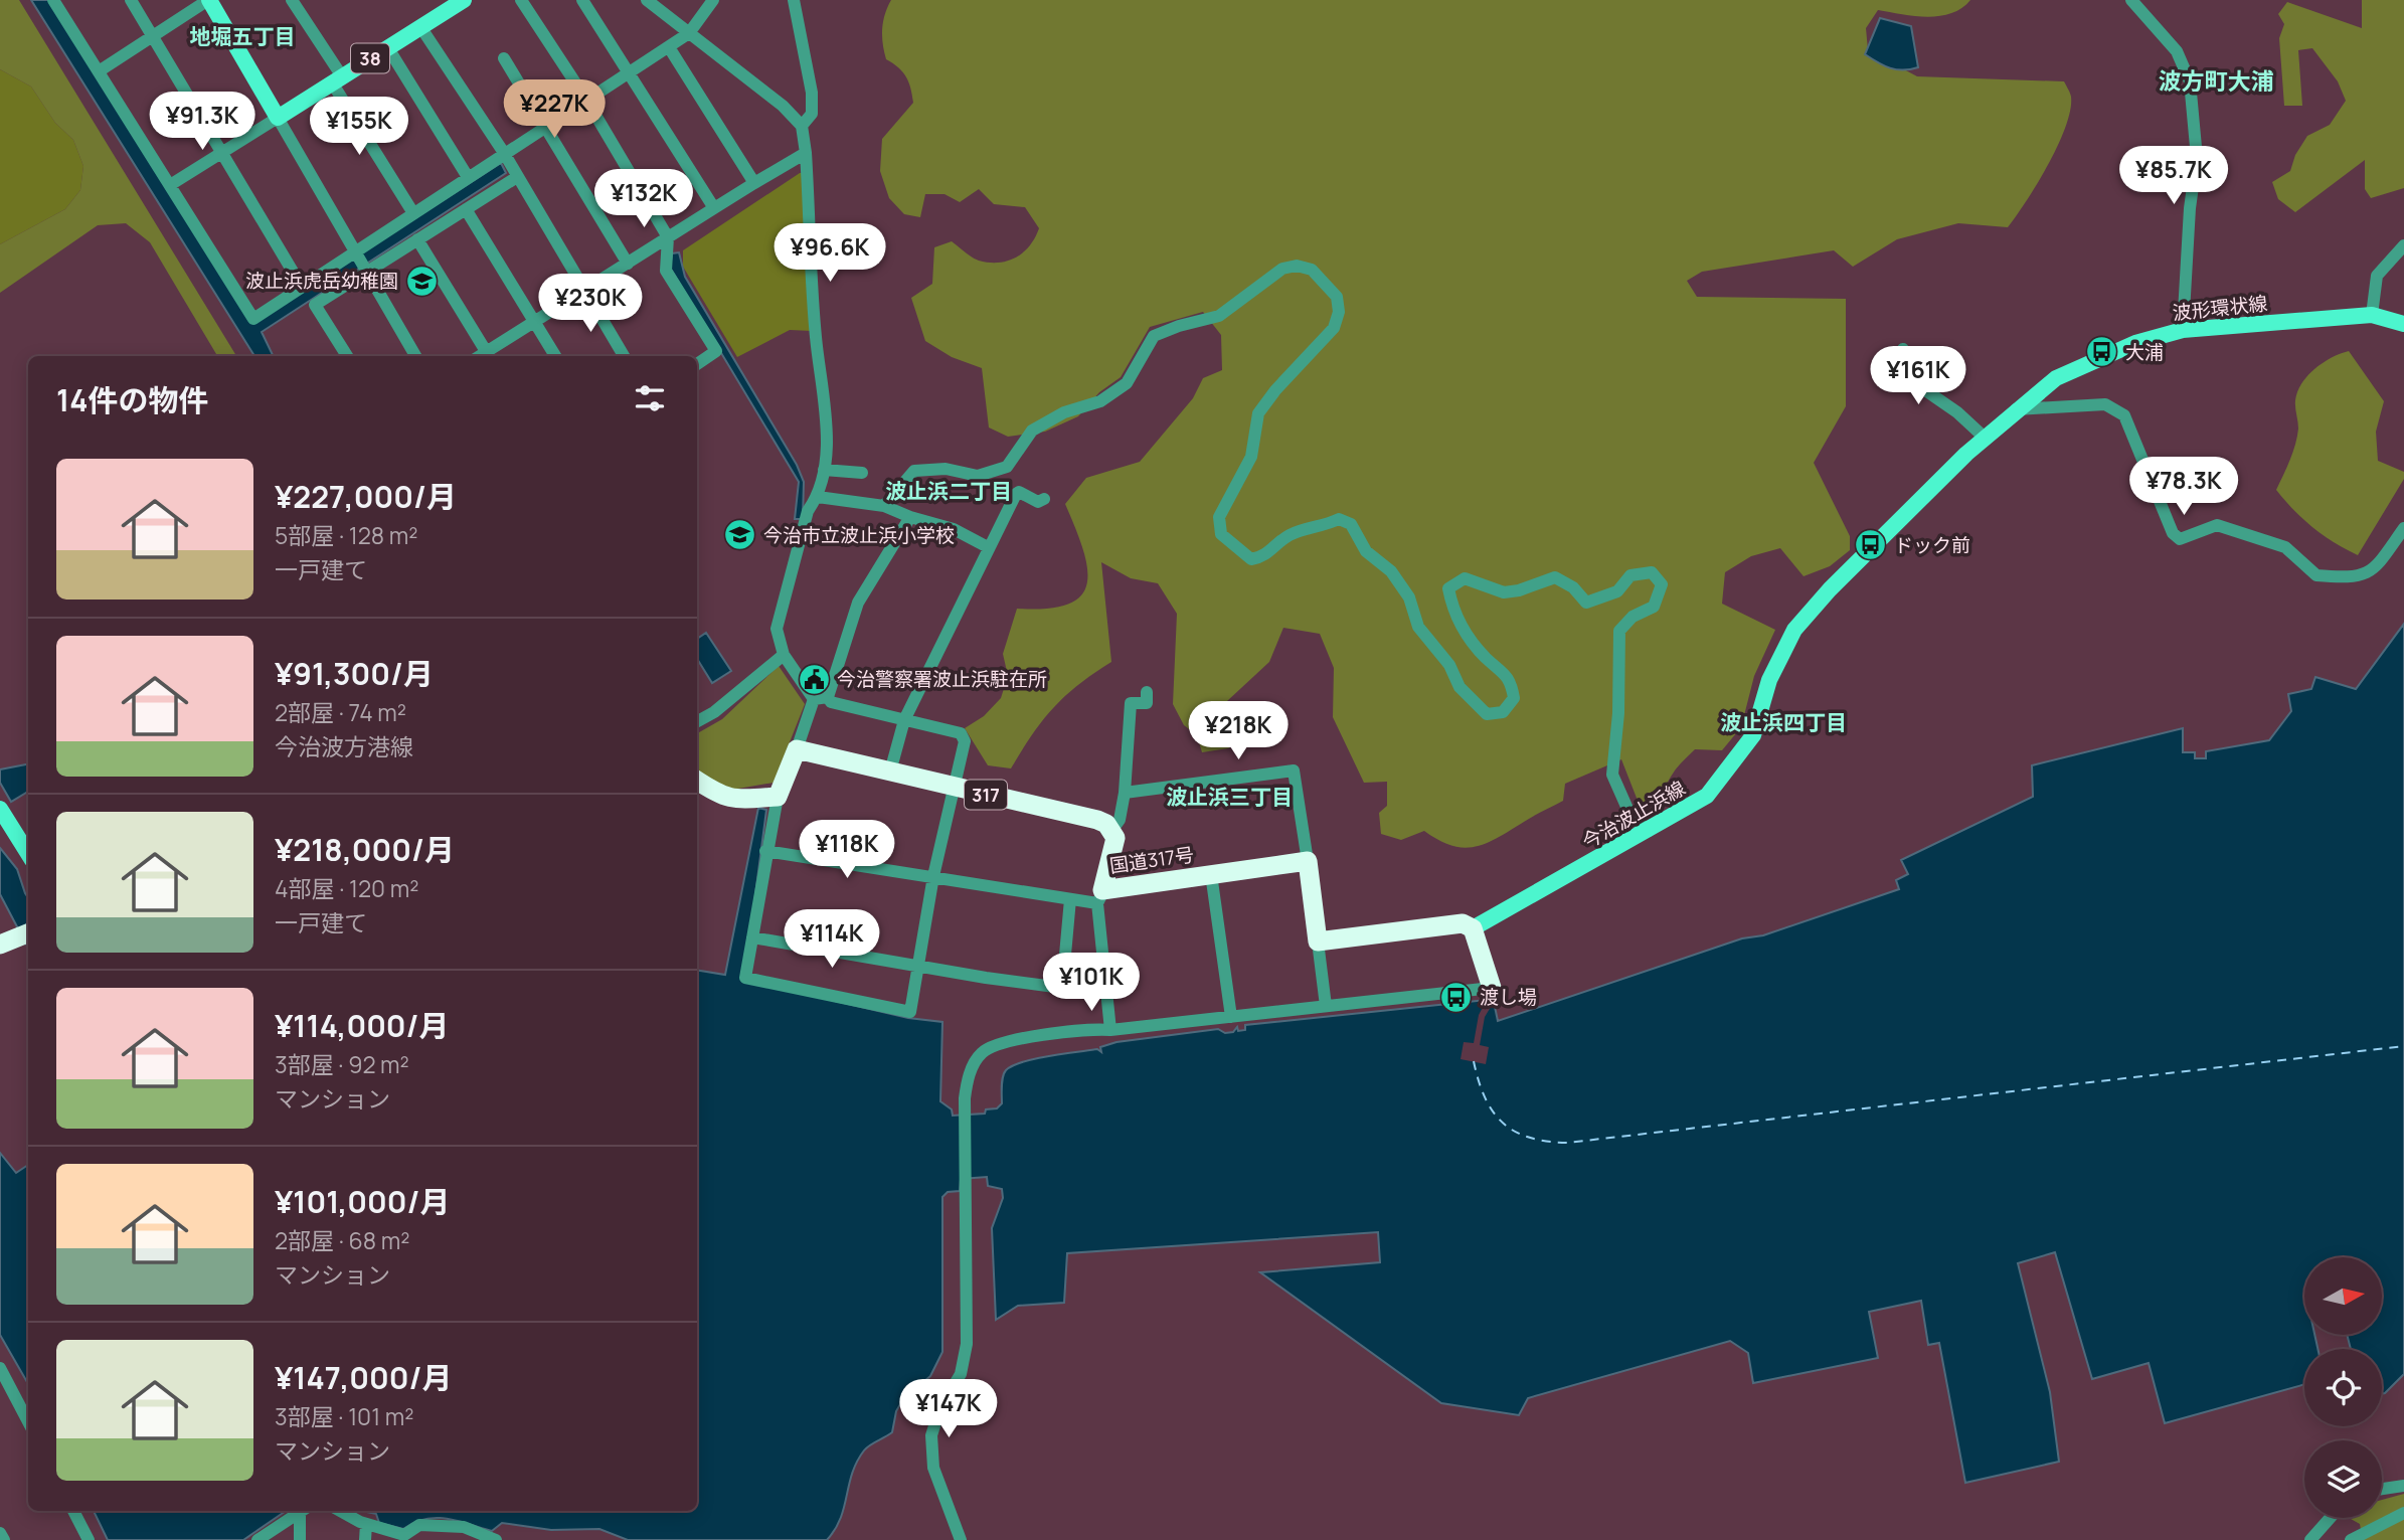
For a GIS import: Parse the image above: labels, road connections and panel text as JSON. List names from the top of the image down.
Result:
{
  "streets": {
    "highway": ["317", "国道317号"],
    "main road": ["38", "波形環状線", "今治波止浜線"]
  },
  "crossings": [
    ["波形環状線", "今治波止浜線"]
  ],
  "districts": [
    "地堀五丁目",
    "波方町大浦",
    "波止浜二丁目",
    "波止浜四丁目",
    "波止浜三丁目"
  ],
  "places": {
    "school or university": ["波止浜虎岳幼稚園", "今治市立波止浜小学校"],
    "bus stop": ["大浦", "ドック前", "渡し場"],
    "public building": ["今治警察署波止浜駐在所"]
  },
  "north": "right",
  "page": {
    "price": [
      "¥227K",
      "¥91.3K",
      "¥155K",
      "¥85.7K",
      "¥132K",
      "¥96.6K",
      "¥230K",
      "¥161K",
      "¥78.3K",
      "¥218K",
      "¥118K",
      "¥114K",
      "¥101K",
      "¥147K"
    ],
    "heading": "14件の物件",
    "list": [
      {
        "name": "¥227,000/月",
        "note": "5部屋 · 128 m² · 一戸建て"
      },
      {
        "name": "¥91,300/月",
        "note": "2部屋 · 74 m² · 今治波方港線"
      },
      {
        "name": "¥218,000/月",
        "note": "4部屋 · 120 m² · 一戸建て"
      },
      {
        "name": "¥114,000/月",
        "note": "3部屋 · 92 m² · マンション"
      },
      {
        "name": "¥101,000/月",
        "note": "2部屋 · 68 m² · マンション"
      },
      {
        "name": "¥147,000/月",
        "note": "3部屋 · 101 m² · マンション"
      }
    ]
  }
}
